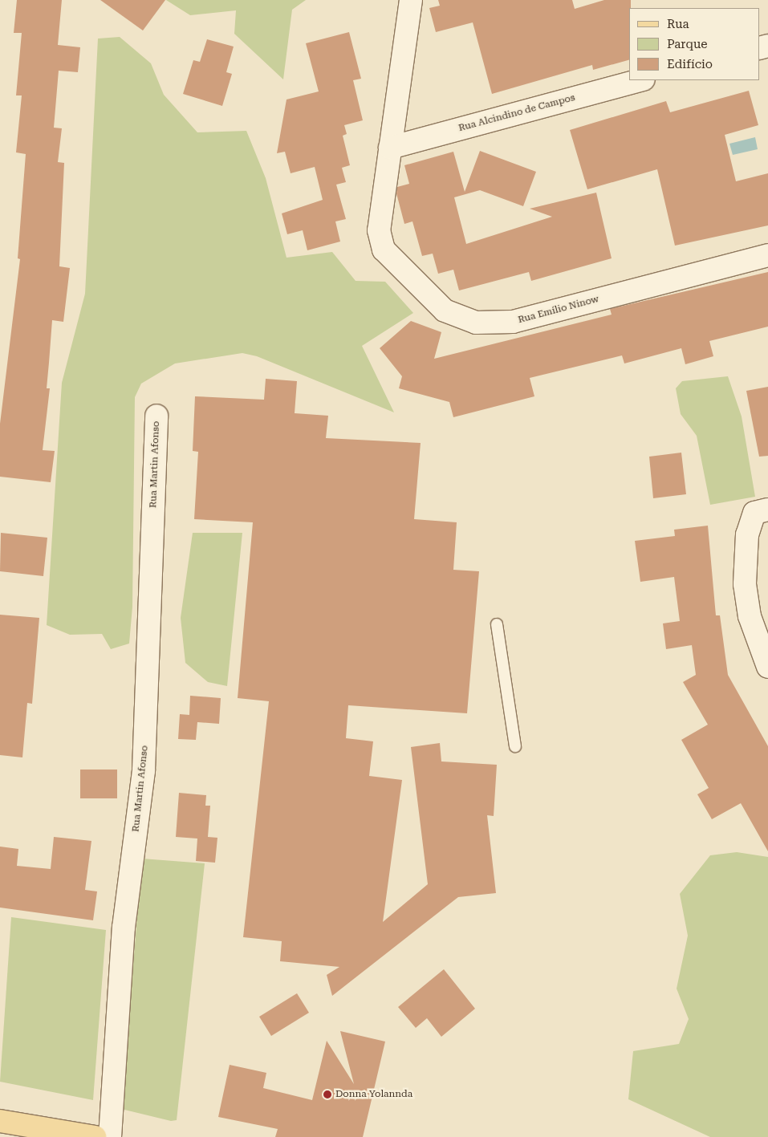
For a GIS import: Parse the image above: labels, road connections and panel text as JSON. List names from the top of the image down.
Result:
{
  "streets": {
    "street": ["Rua Alcindino de Campos", "Rua Emílio Ninow", "Rua Martin Afonso"]
  },
  "crossings": [
    ["Rua Alcindino de Campos", "Rua Emílio Ninow"]
  ],
  "places": ["Donna Yolannda"],
  "legend": ["Rua", "Parque", "Edifício"]
}
